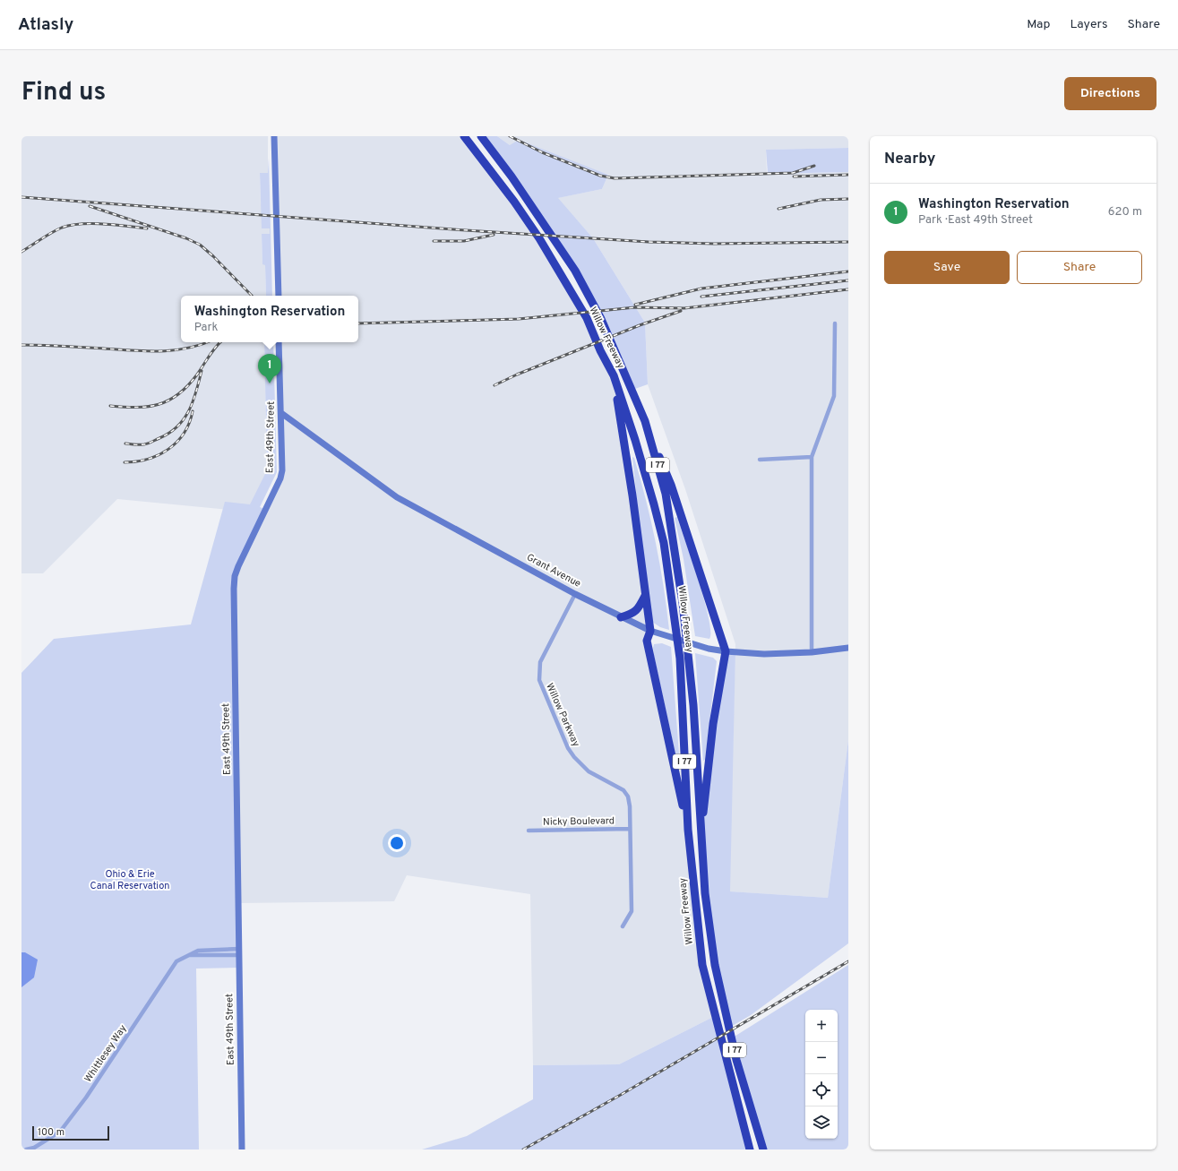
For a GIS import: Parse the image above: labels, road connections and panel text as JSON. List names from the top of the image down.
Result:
{
  "streets": {
    "highway": ["Willow Freeway", "I 77"],
    "street": [
      "East 49th Street",
      "Grant Avenue",
      "Willow Parkway",
      "Nicky Boulevard",
      "Whittlesey Way"
    ]
  },
  "crossings": [
    ["East 49th Street", "Grant Avenue"],
    ["East 49th Street", "Whittlesey Way"],
    ["Grant Avenue", "Willow Parkway"],
    ["Willow Parkway", "Nicky Boulevard"]
  ],
  "parks": ["Ohio & Erie Canal Reservation"],
  "scale_bar": "100 m",
  "page": {
    "header": "Atlasly",
    "nav": ["Map", "Layers", "Share"],
    "title": "Find us",
    "buttons": [
      "Directions",
      ["Save", "Share"]
    ],
    "heading": "Nearby",
    "list": [
      {
        "mark": "1",
        "name": "Washington Reservation",
        "note": "Park · East 49th Street",
        "value": "620 m"
      }
    ],
    "popup": ["Washington Reservation", "Park"],
    "pins": "1",
    "map_buttons": ["+", "−"],
    "scale": "100 m"
  }
}
